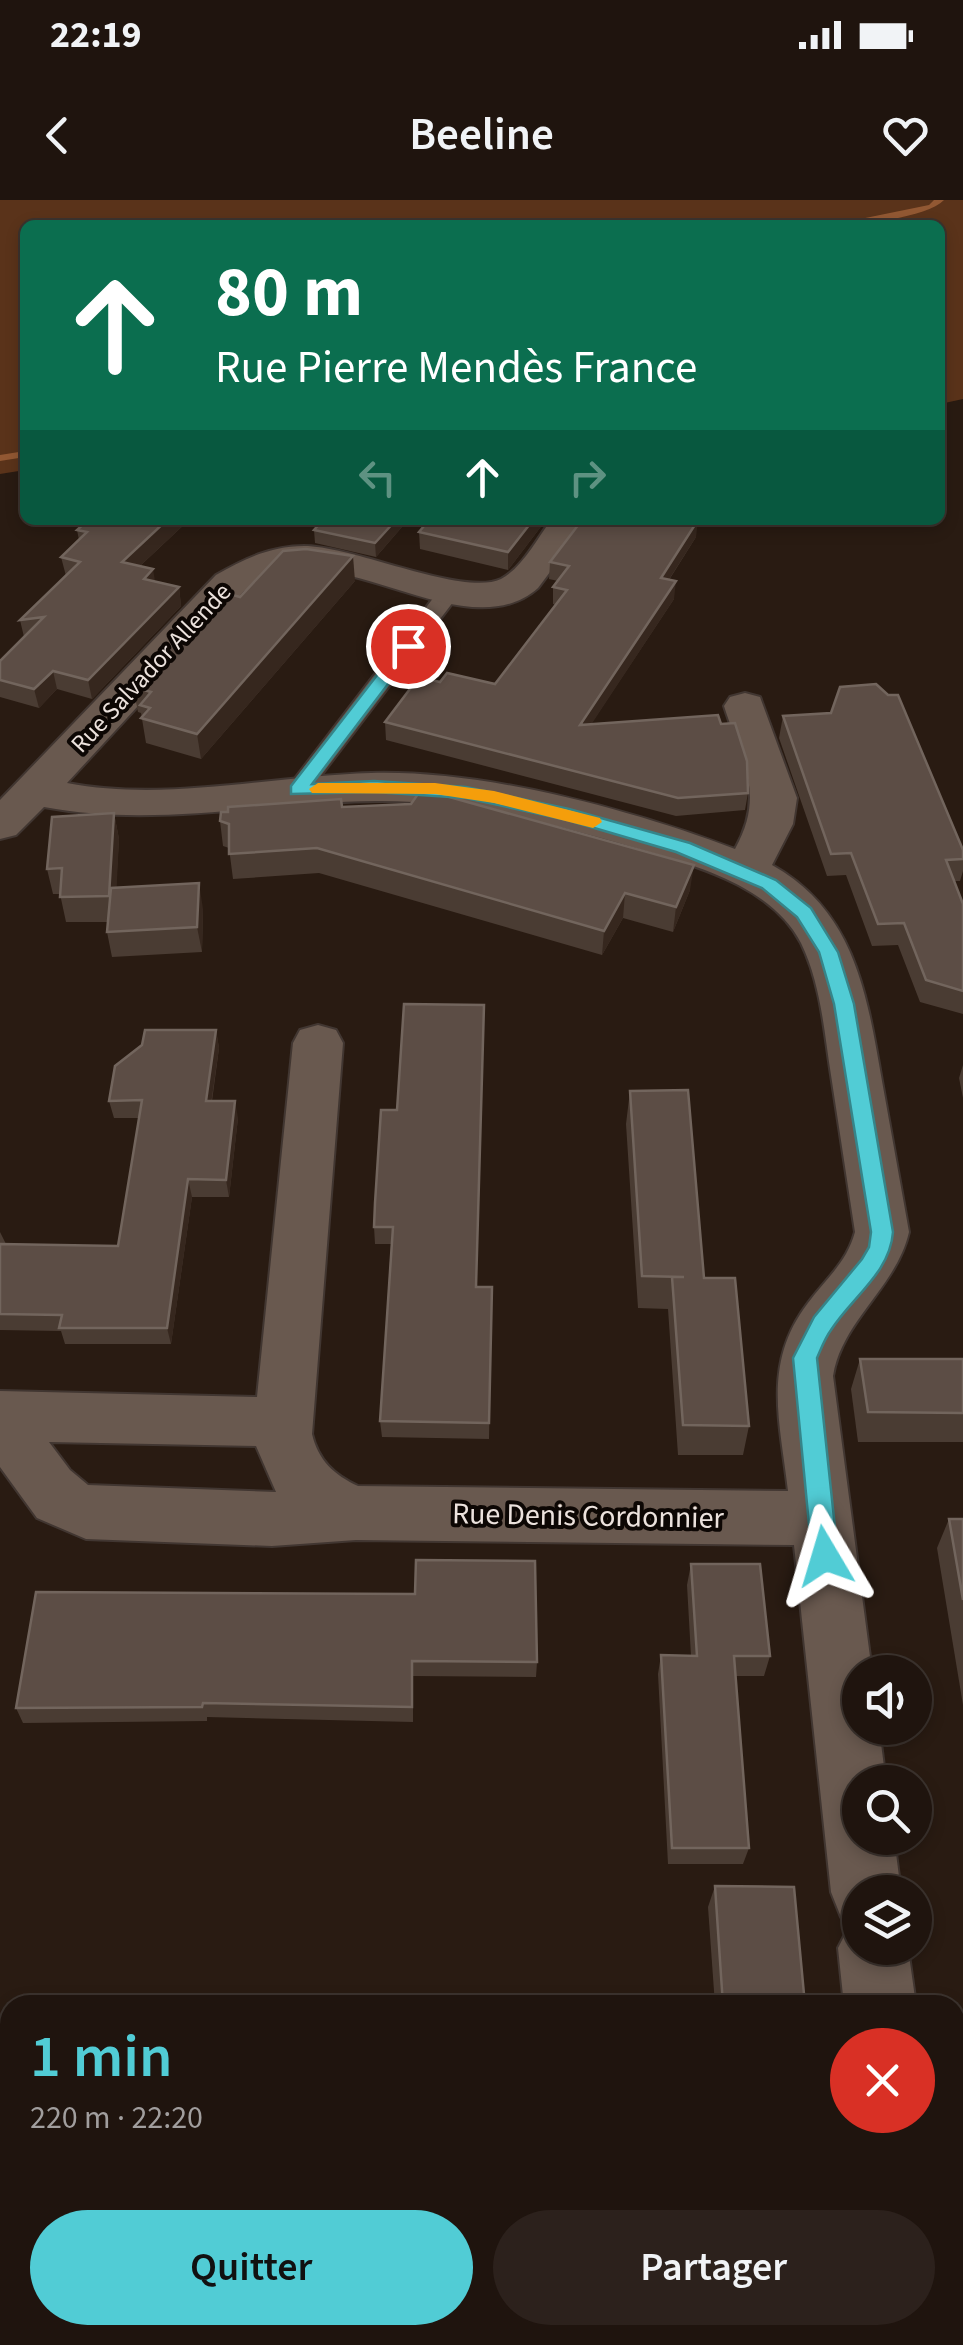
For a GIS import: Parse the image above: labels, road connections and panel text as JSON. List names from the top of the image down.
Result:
{
  "streets": {
    "street": ["Rue Salvador Allende", "Rue Denis Cordonnier"]
  },
  "page": {
    "status": "22:19",
    "header": "Beeline",
    "turn": ["80 m", "Rue Pierre Mendès France"],
    "heading": ["1 min", "220 m · 22:20"],
    "buttons": ["Quitter", "Partager"]
  }
}
